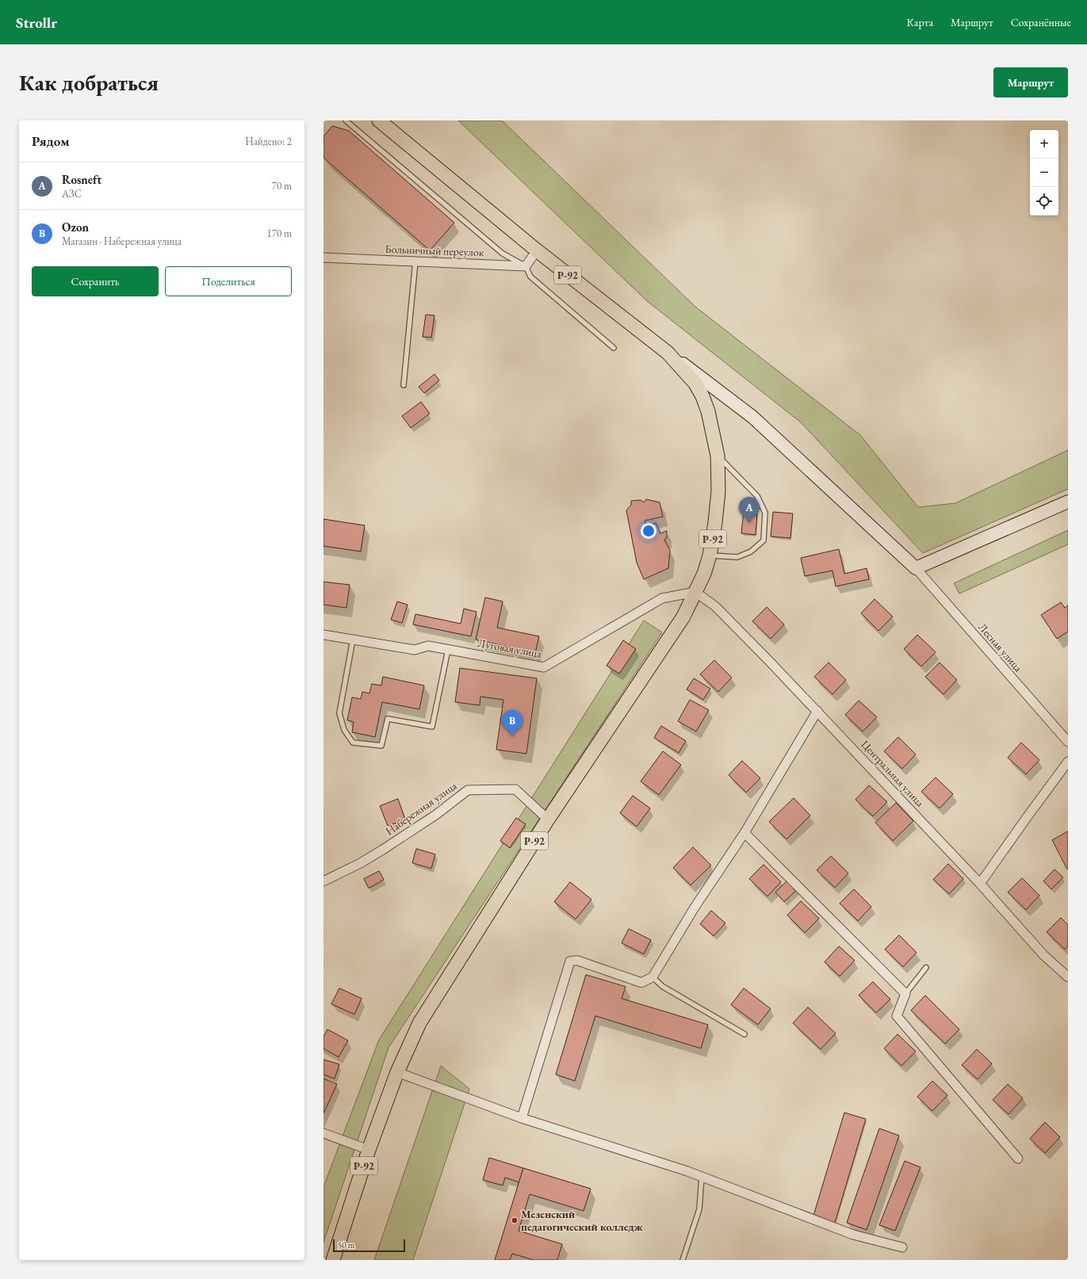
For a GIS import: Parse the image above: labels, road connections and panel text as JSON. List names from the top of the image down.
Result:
{
  "streets": {
    "main road": ["Р-92"],
    "street": [
      "Больничный переулок",
      "Лесная улица",
      "Луговая улица",
      "Центральная улица",
      "Набережная улица"
    ]
  },
  "crossings": [
    ["Р-92", "Луговая улица"],
    ["Р-92", "Центральная улица"],
    ["Р-92", "Набережная улица"],
    ["Луговая улица", "Центральная улица"]
  ],
  "places": ["Мезенский педагогический колледж"],
  "scale_bar": "50 m",
  "page": {
    "header": "Strollr",
    "nav": ["Карта", "Маршрут", "Сохранённые"],
    "buttons": [
      "Маршрут",
      ["Сохранить", "Поделиться"]
    ],
    "title": "Как добраться",
    "heading": ["Рядом", "Найдено: 2"],
    "map_buttons": ["+", "−"],
    "list": [
      {
        "mark": "A",
        "name": "Rosneft",
        "note": "АЗС",
        "value": "70 m"
      },
      {
        "mark": "B",
        "name": "Ozon",
        "note": "Магазин · Набережная улица",
        "value": "170 m"
      }
    ],
    "pins": ["A", "B"],
    "scale": "50 m"
  }
}
